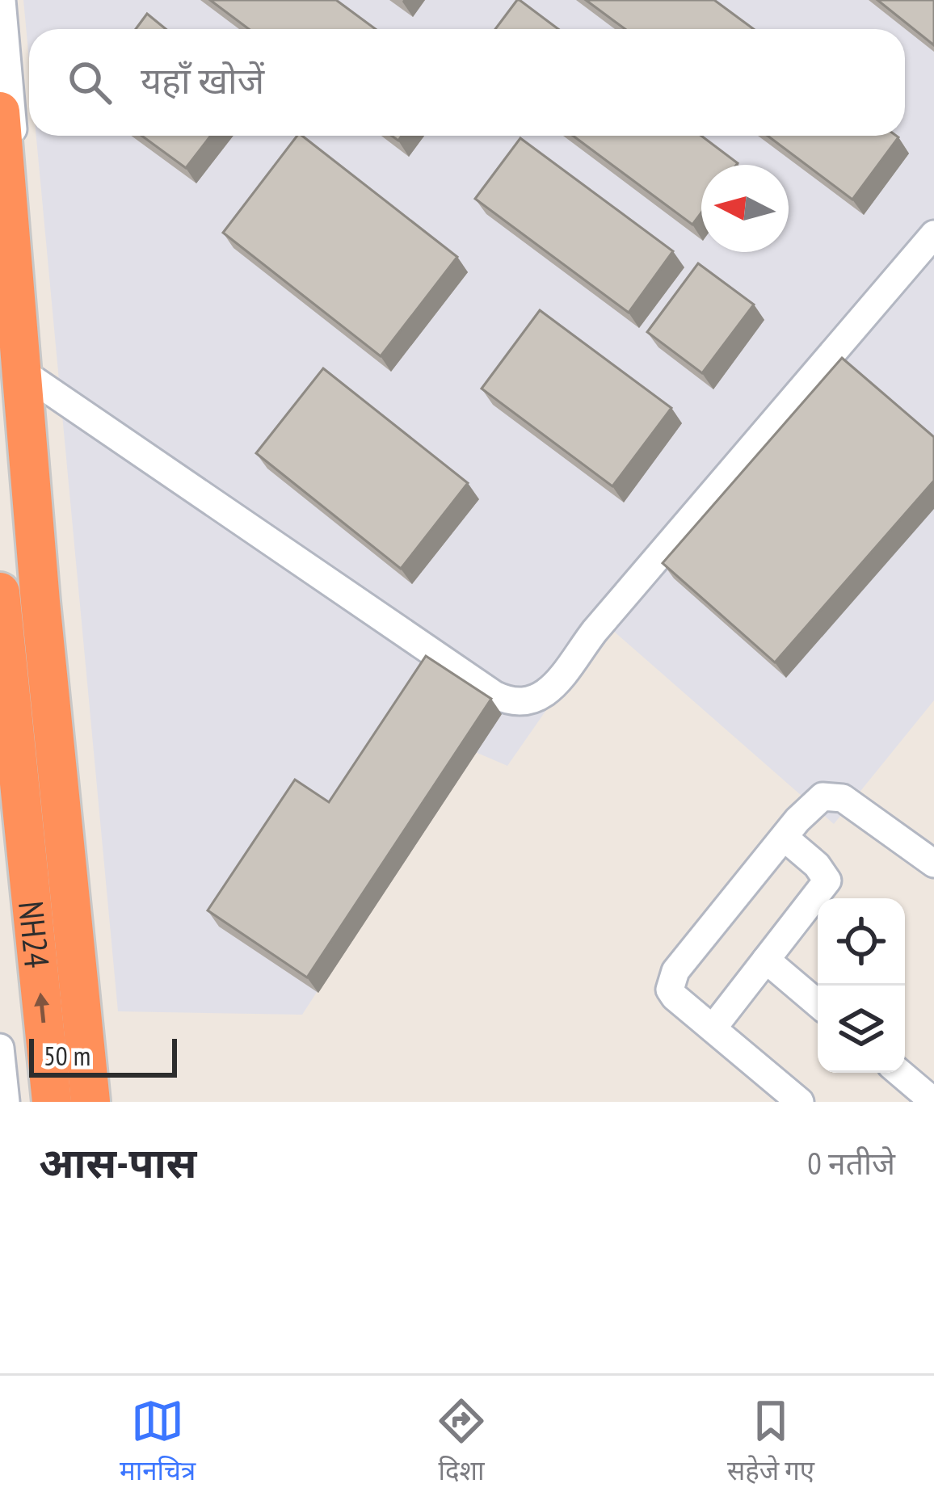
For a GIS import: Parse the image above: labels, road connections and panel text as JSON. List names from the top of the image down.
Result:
{
  "streets": {
    "highway": ["NH24"]
  },
  "scale_bar": "50 m",
  "north": "left",
  "page": {
    "search": "यहाँ खोजें",
    "scale": "50 m",
    "heading": ["आस-पास", "0 नतीजे"],
    "nav": ["मानचित्र", "दिशा", "सहेजे गए"]
  }
}
